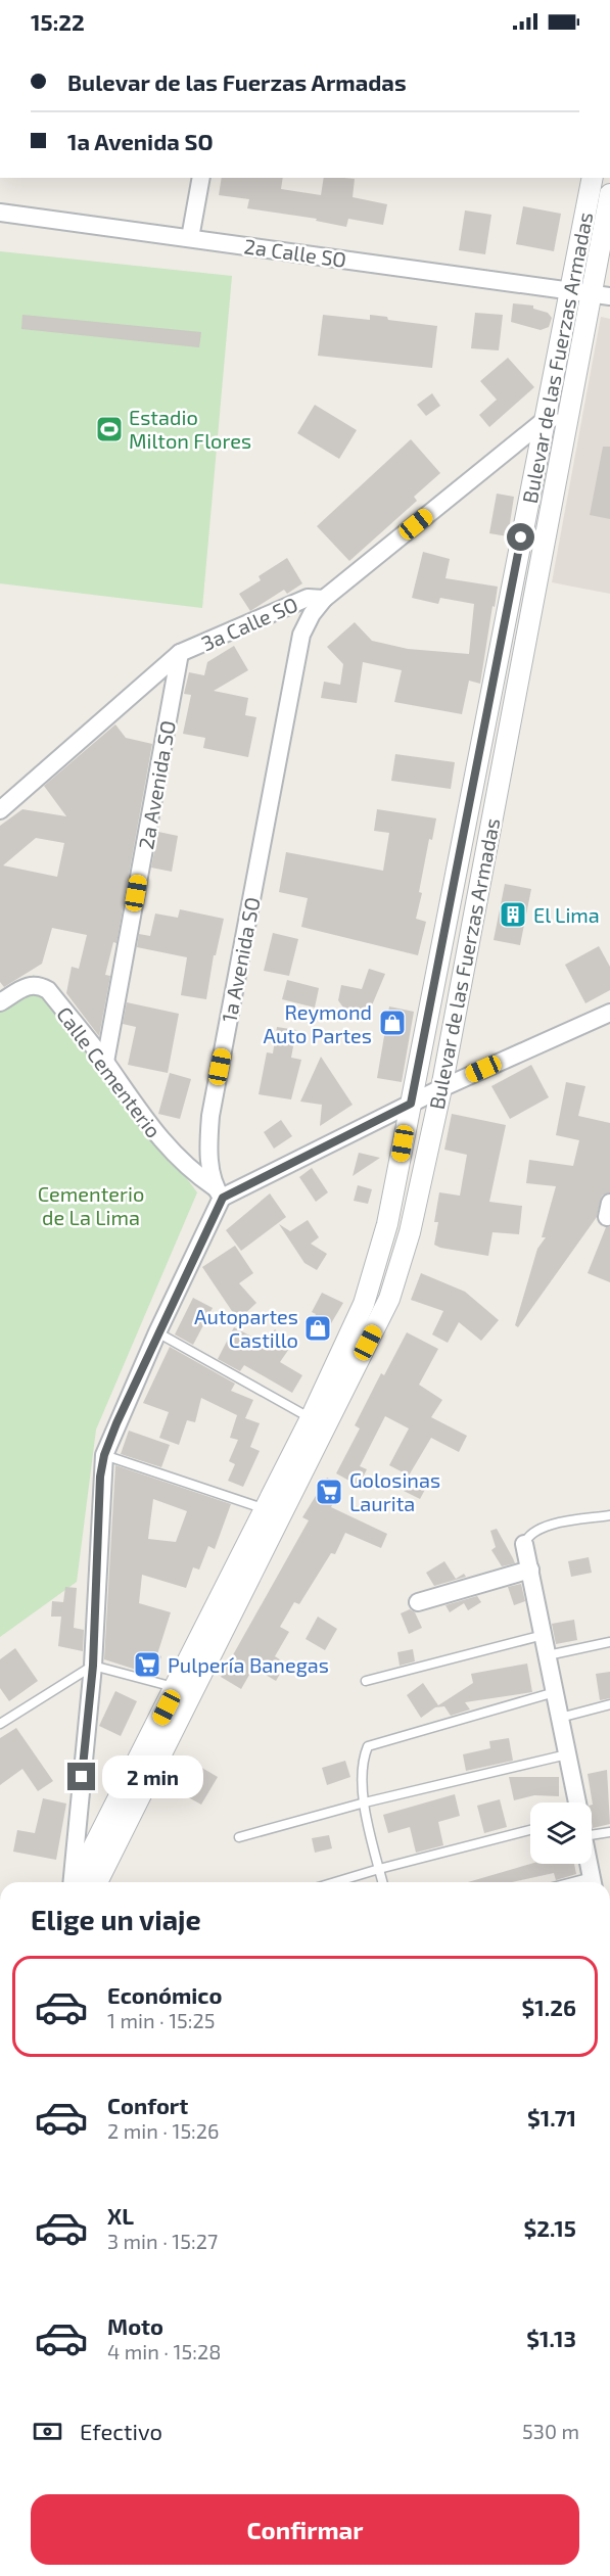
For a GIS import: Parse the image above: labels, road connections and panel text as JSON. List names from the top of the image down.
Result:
{
  "streets": {
    "street": [
      "2a Calle SO",
      "Bulevar de las Fuerzas Armadas",
      "3a Calle SO",
      "2a Avenida SO",
      "1a Avenida SO",
      "Calle Cementerio"
    ]
  },
  "crossings": [
    ["2a Calle SO", "Bulevar de las Fuerzas Armadas"],
    ["Bulevar de las Fuerzas Armadas", "3a Calle SO"],
    ["3a Calle SO", "2a Avenida SO"],
    ["3a Calle SO", "1a Avenida SO"],
    ["2a Avenida SO", "Calle Cementerio"],
    ["1a Avenida SO", "Calle Cementerio"]
  ],
  "parks": ["Cementerio de La Lima"],
  "places": {
    "sports": ["Estadio Milton Flores"],
    "building": ["El Lima"],
    "shop": ["Reymond Auto Partes", "Autopartes Castillo"],
    "supermarket": ["Golosinas Laurita", "Pulpería Banegas"]
  },
  "page": {
    "status": "15:22",
    "banner": ["Bulevar de las Fuerzas Armadas", "1a Avenida SO"],
    "bubble": "2 min",
    "heading": "Elige un viaje",
    "list": [
      {
        "name": "Económico",
        "note": "1 min · 15:25",
        "value": "$1.26"
      },
      {
        "name": "Confort",
        "note": "2 min · 15:26",
        "value": "$1.71"
      },
      {
        "name": "XL",
        "note": "3 min · 15:27",
        "value": "$2.15"
      },
      {
        "name": "Moto",
        "note": "4 min · 15:28",
        "value": "$1.13"
      }
    ],
    "pay": ["Efectivo", "530 m"],
    "buttons": "Confirmar"
  }
}
